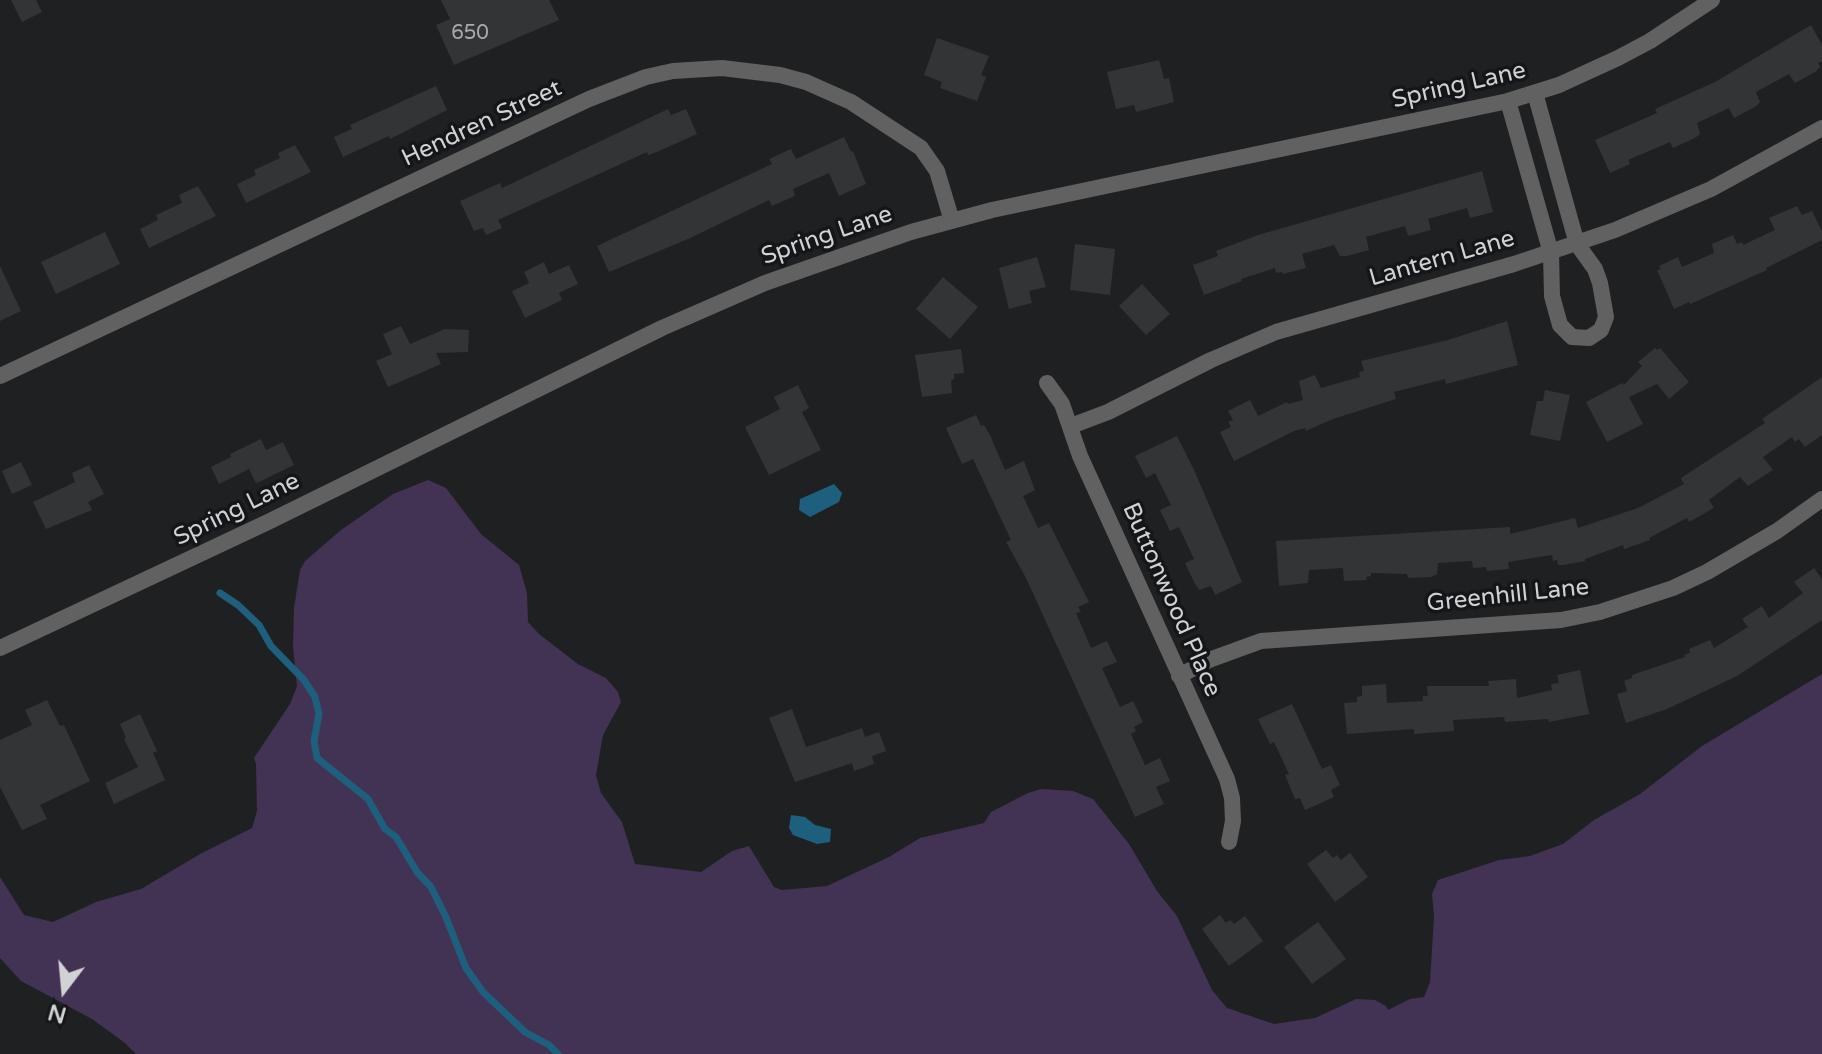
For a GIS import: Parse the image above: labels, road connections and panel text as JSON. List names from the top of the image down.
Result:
{
  "streets": {
    "street": [
      "Spring Lane",
      "Hendren Street",
      "Lantern Lane",
      "Greenhill Lane",
      "Buttonwood Place"
    ]
  },
  "crossings": [
    ["Spring Lane", "Hendren Street"],
    ["Lantern Lane", "Buttonwood Place"],
    ["Greenhill Lane", "Buttonwood Place"]
  ],
  "house_numbers": ["650"],
  "north": "bottom"
}
